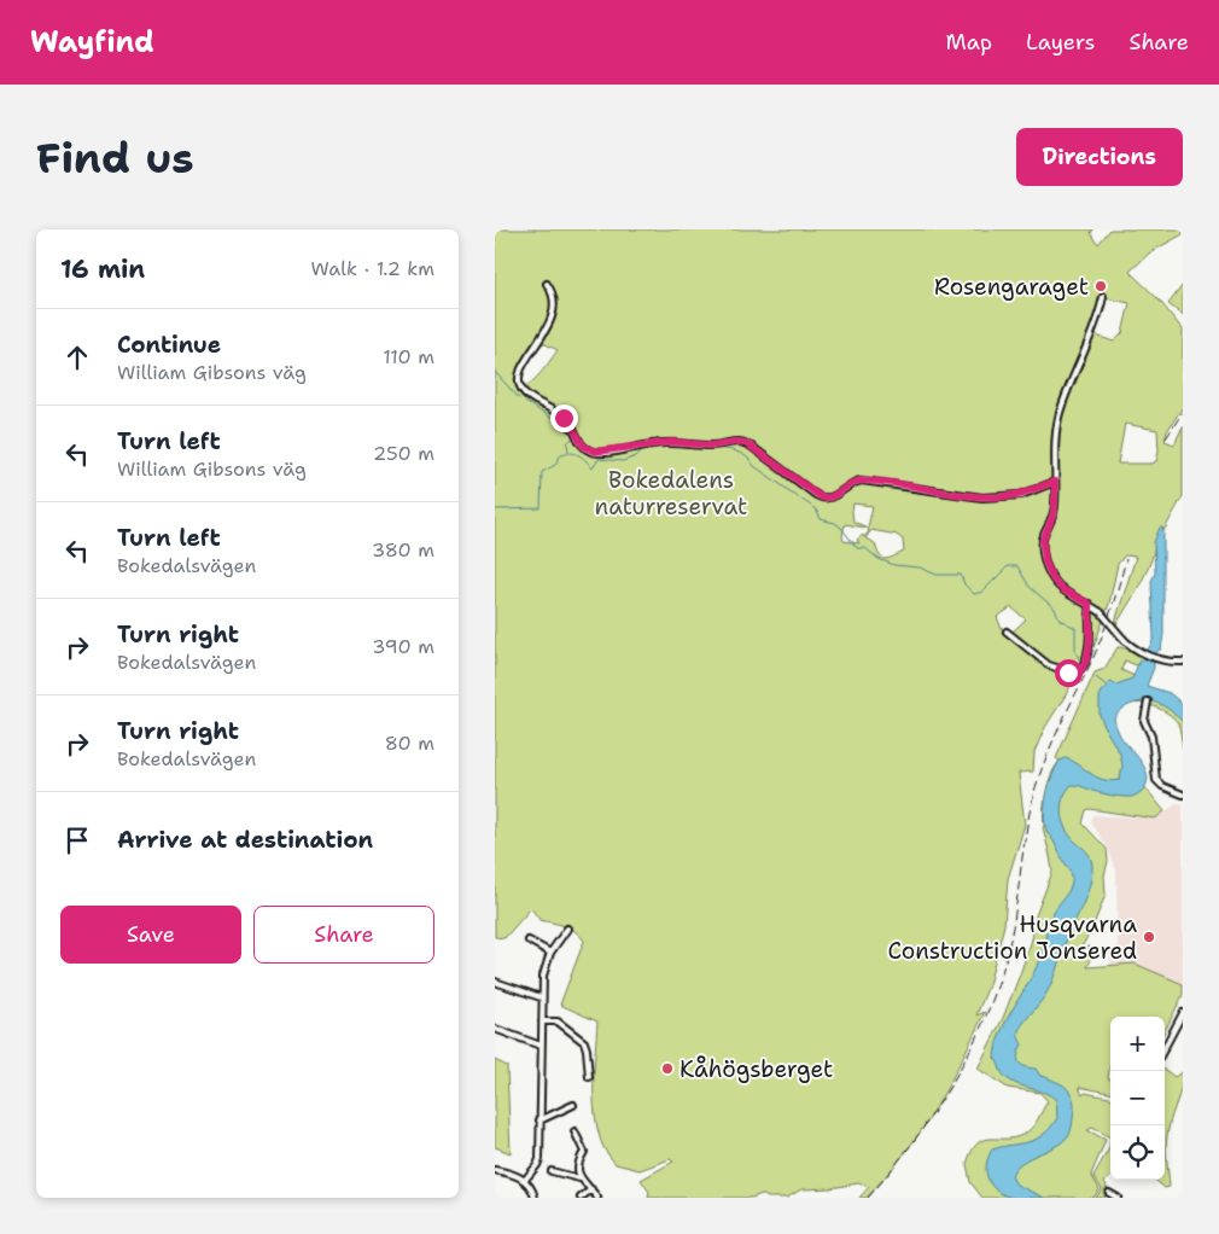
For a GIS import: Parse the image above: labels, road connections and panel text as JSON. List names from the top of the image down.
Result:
{
  "parks": ["Bokedalens naturreservat"],
  "places": ["Rosengaraget", "Husqvarna Construction Jonsered", "Kåhögsberget"],
  "page": {
    "header": "Wayfind",
    "nav": ["Map", "Layers", "Share"],
    "buttons": [
      "Directions",
      ["Save", "Share"]
    ],
    "title": "Find us",
    "heading": ["16 min", "Walk · 1.2 km"],
    "list": [
      ["Continue", "William Gibsons väg", "110 m"],
      ["Turn left", "William Gibsons väg", "250 m"],
      ["Turn left", "Bokedalsvägen", "380 m"],
      ["Turn right", "Bokedalsvägen", "390 m"],
      ["Turn right", "Bokedalsvägen", "80 m"],
      "Arrive at destination"
    ],
    "map_buttons": ["+", "−"]
  }
}
